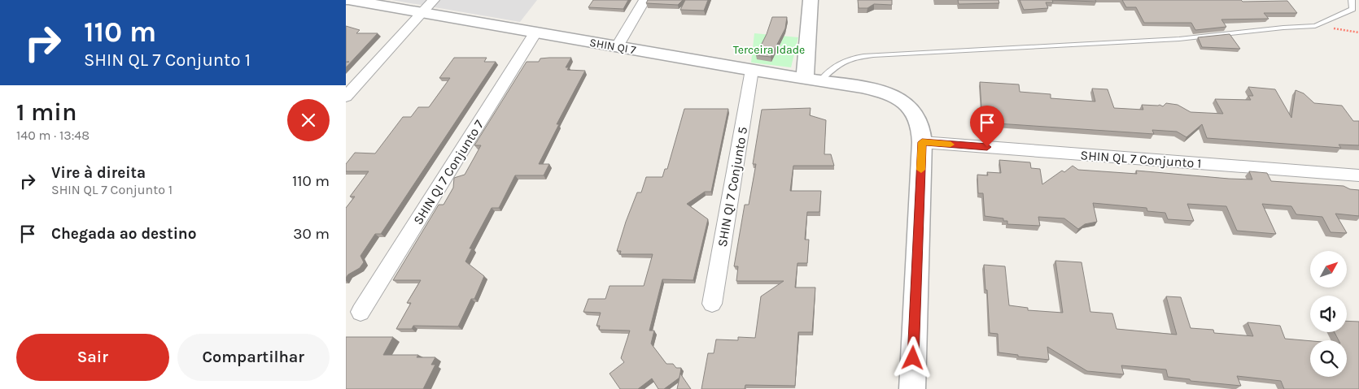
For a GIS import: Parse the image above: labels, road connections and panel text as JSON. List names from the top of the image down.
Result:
{
  "streets": {
    "street": [
      "SHIN QI 7",
      "SHIN QL 7 Conjunto 1",
      "SHIN QI 7 Conjunto 7",
      "SHIN QI 7 Conjunto 5"
    ]
  },
  "crossings": [
    ["SHIN QI 7", "SHIN QL 7 Conjunto 1"],
    ["SHIN QI 7", "SHIN QI 7 Conjunto 7"],
    ["SHIN QI 7", "SHIN QI 7 Conjunto 5"]
  ],
  "parks": ["Terceira Idade"],
  "north": "top right",
  "page": {
    "turn": ["110 m", "SHIN QL 7 Conjunto 1"],
    "heading": ["1 min", "140 m · 13:48"],
    "list": [
      {
        "name": "Vire à direita",
        "note": "SHIN QL 7 Conjunto 1",
        "value": "110 m"
      },
      {
        "name": "Chegada ao destino",
        "value": "30 m"
      }
    ],
    "buttons": ["Sair", "Compartilhar"]
  }
}
